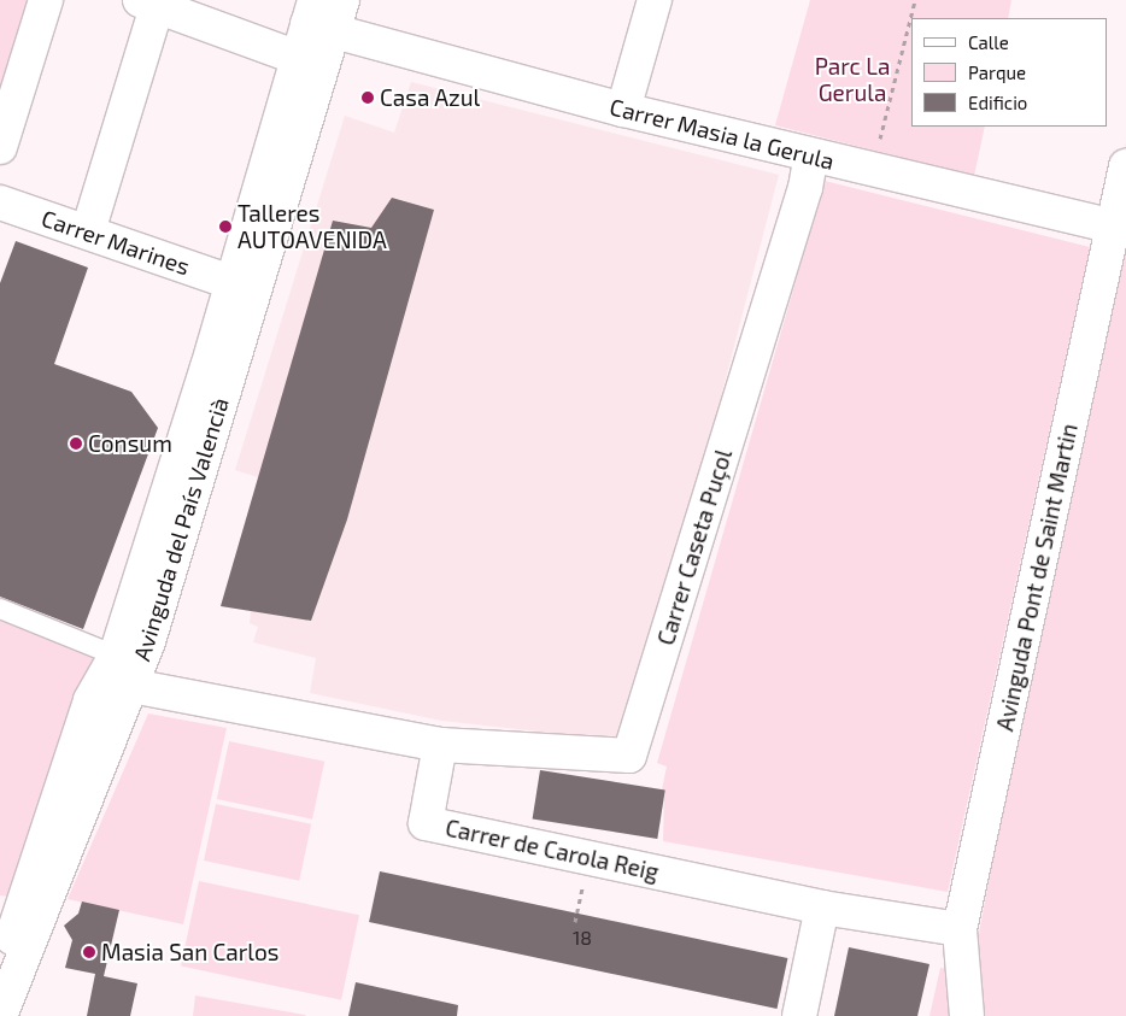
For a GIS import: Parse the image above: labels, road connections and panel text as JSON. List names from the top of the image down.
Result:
{
  "streets": {
    "street": [
      "Carrer Masia la Gerula",
      "Carrer Marines",
      "Avinguda del País Valencià",
      "Carrer Caseta Puçol",
      "Avinguda Pont de Saint Martin",
      "Carrer de Carola Reig"
    ]
  },
  "crossings": [
    ["Carrer Masia la Gerula", "Avinguda del País Valencià"],
    ["Carrer Masia la Gerula", "Carrer Caseta Puçol"],
    ["Carrer Masia la Gerula", "Avinguda Pont de Saint Martin"],
    ["Carrer Marines", "Avinguda del País Valencià"],
    ["Carrer Caseta Puçol", "Carrer de Carola Reig"],
    ["Avinguda Pont de Saint Martin", "Carrer de Carola Reig"]
  ],
  "parks": ["Parc La Gerula"],
  "places": [
    "Casa Azul",
    "Talleres AUTOAVENIDA",
    "Consum",
    "Masia San Carlos"
  ],
  "house_numbers": ["18"],
  "legend": ["Calle", "Parque", "Edificio"]
}
